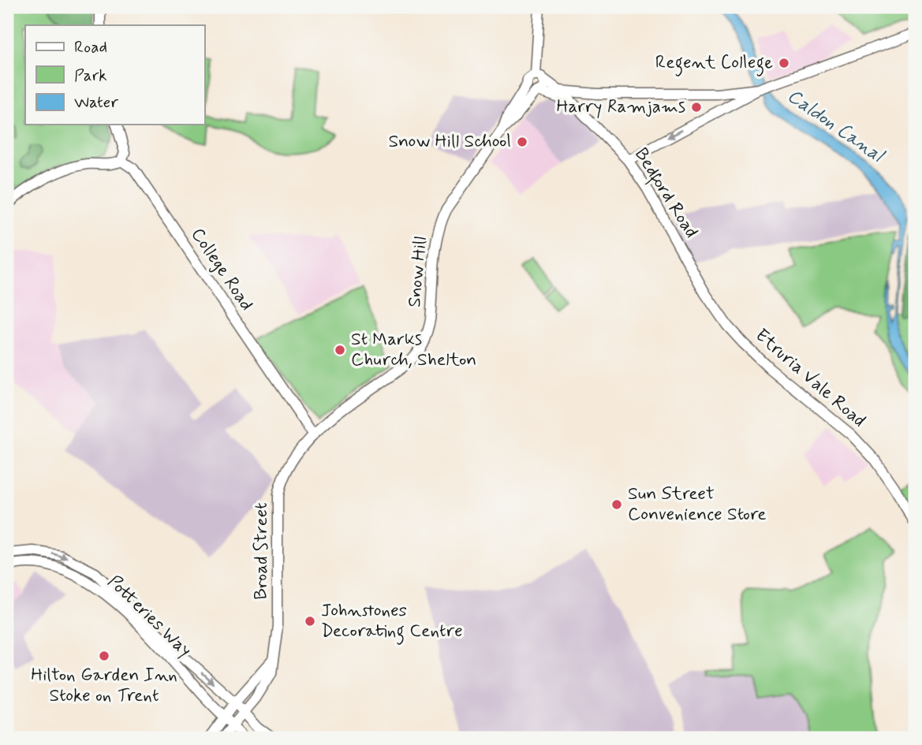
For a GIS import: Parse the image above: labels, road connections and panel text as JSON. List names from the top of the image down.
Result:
{
  "streets": {
    "main road": [
      "Bedford Road",
      "College Road",
      "Snow Hill",
      "Etruria Vale Road",
      "Broad Street",
      "Potteries Way"
    ]
  },
  "crossings": [
    ["Bedford Road", "Snow Hill"],
    ["Bedford Road", "Etruria Vale Road"],
    ["College Road", "Broad Street"],
    ["Snow Hill", "Broad Street"],
    ["Broad Street", "Potteries Way"]
  ],
  "water": ["Caldon Canal"],
  "places": [
    "Regent College",
    "Harry Ramjams",
    "Snow Hill School",
    "St Marks Church, Shelton",
    "Sun Street Convenience Store",
    "Johnstones Decorating Centre",
    "Hilton Garden Inn Stoke on Trent"
  ],
  "legend": ["Road", "Park", "Water"]
}
